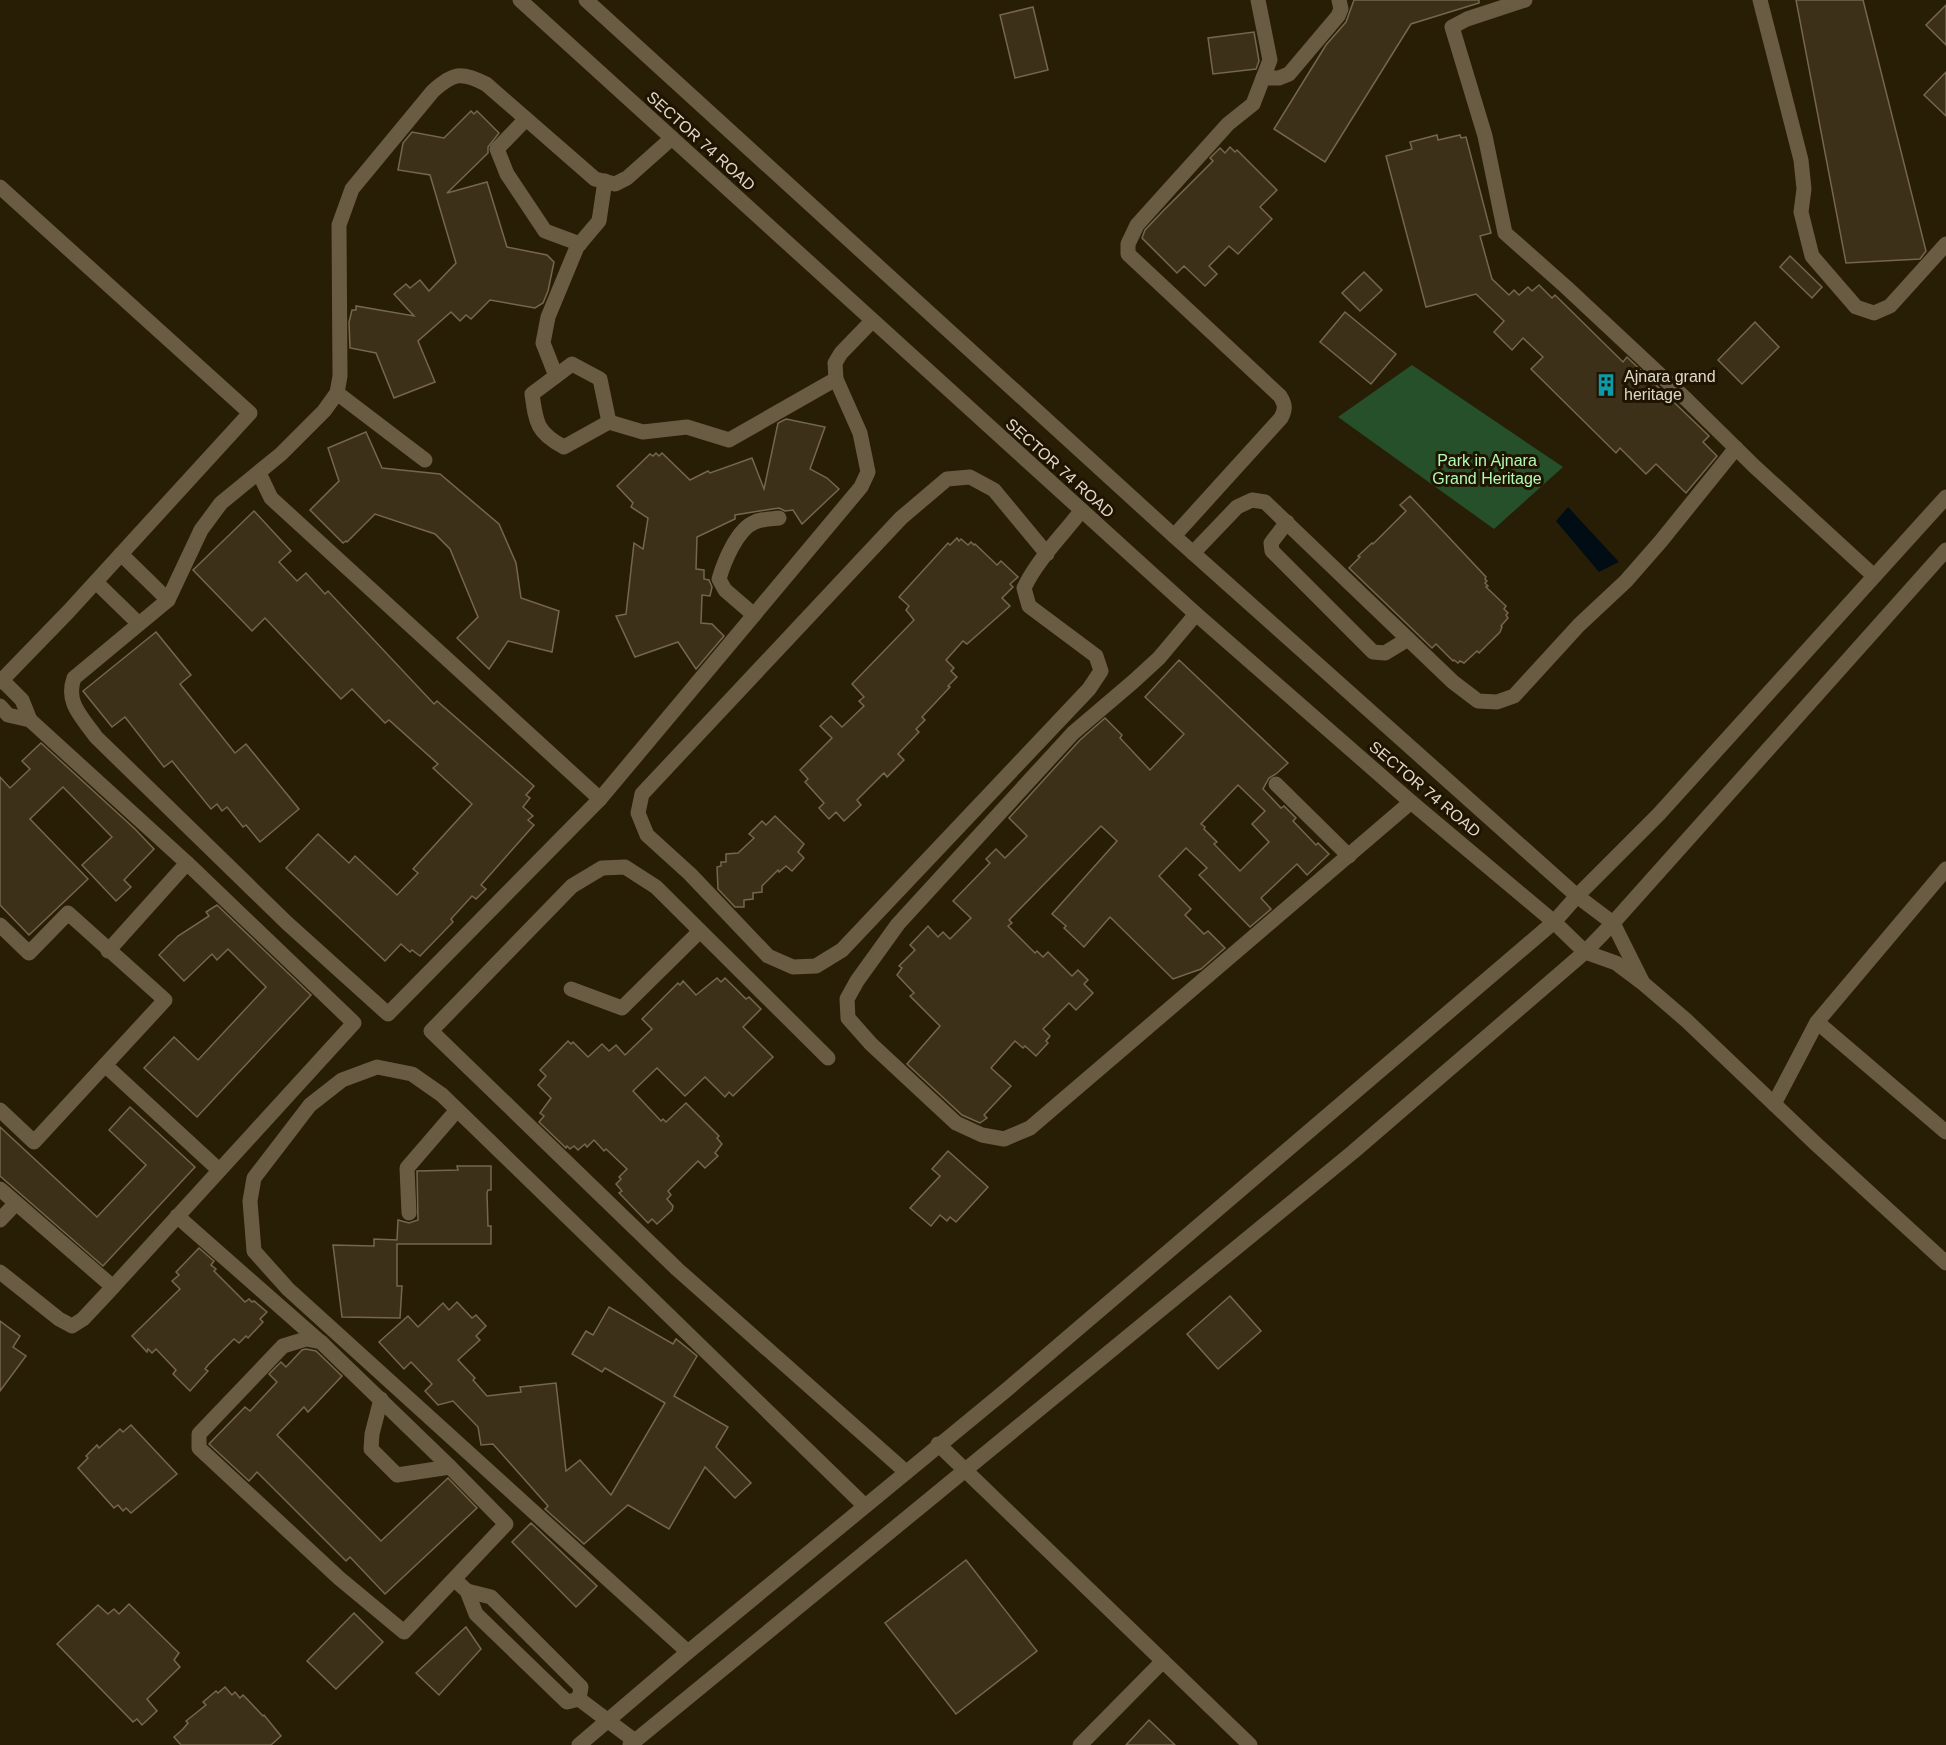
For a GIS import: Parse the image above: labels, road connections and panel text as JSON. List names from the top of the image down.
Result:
{
  "streets": {
    "street": ["SECTOR 74 ROAD"]
  },
  "parks": ["Park in Ajnara Grand Heritage"],
  "places": {
    "building": ["Ajnara grand heritage"]
  }
}
